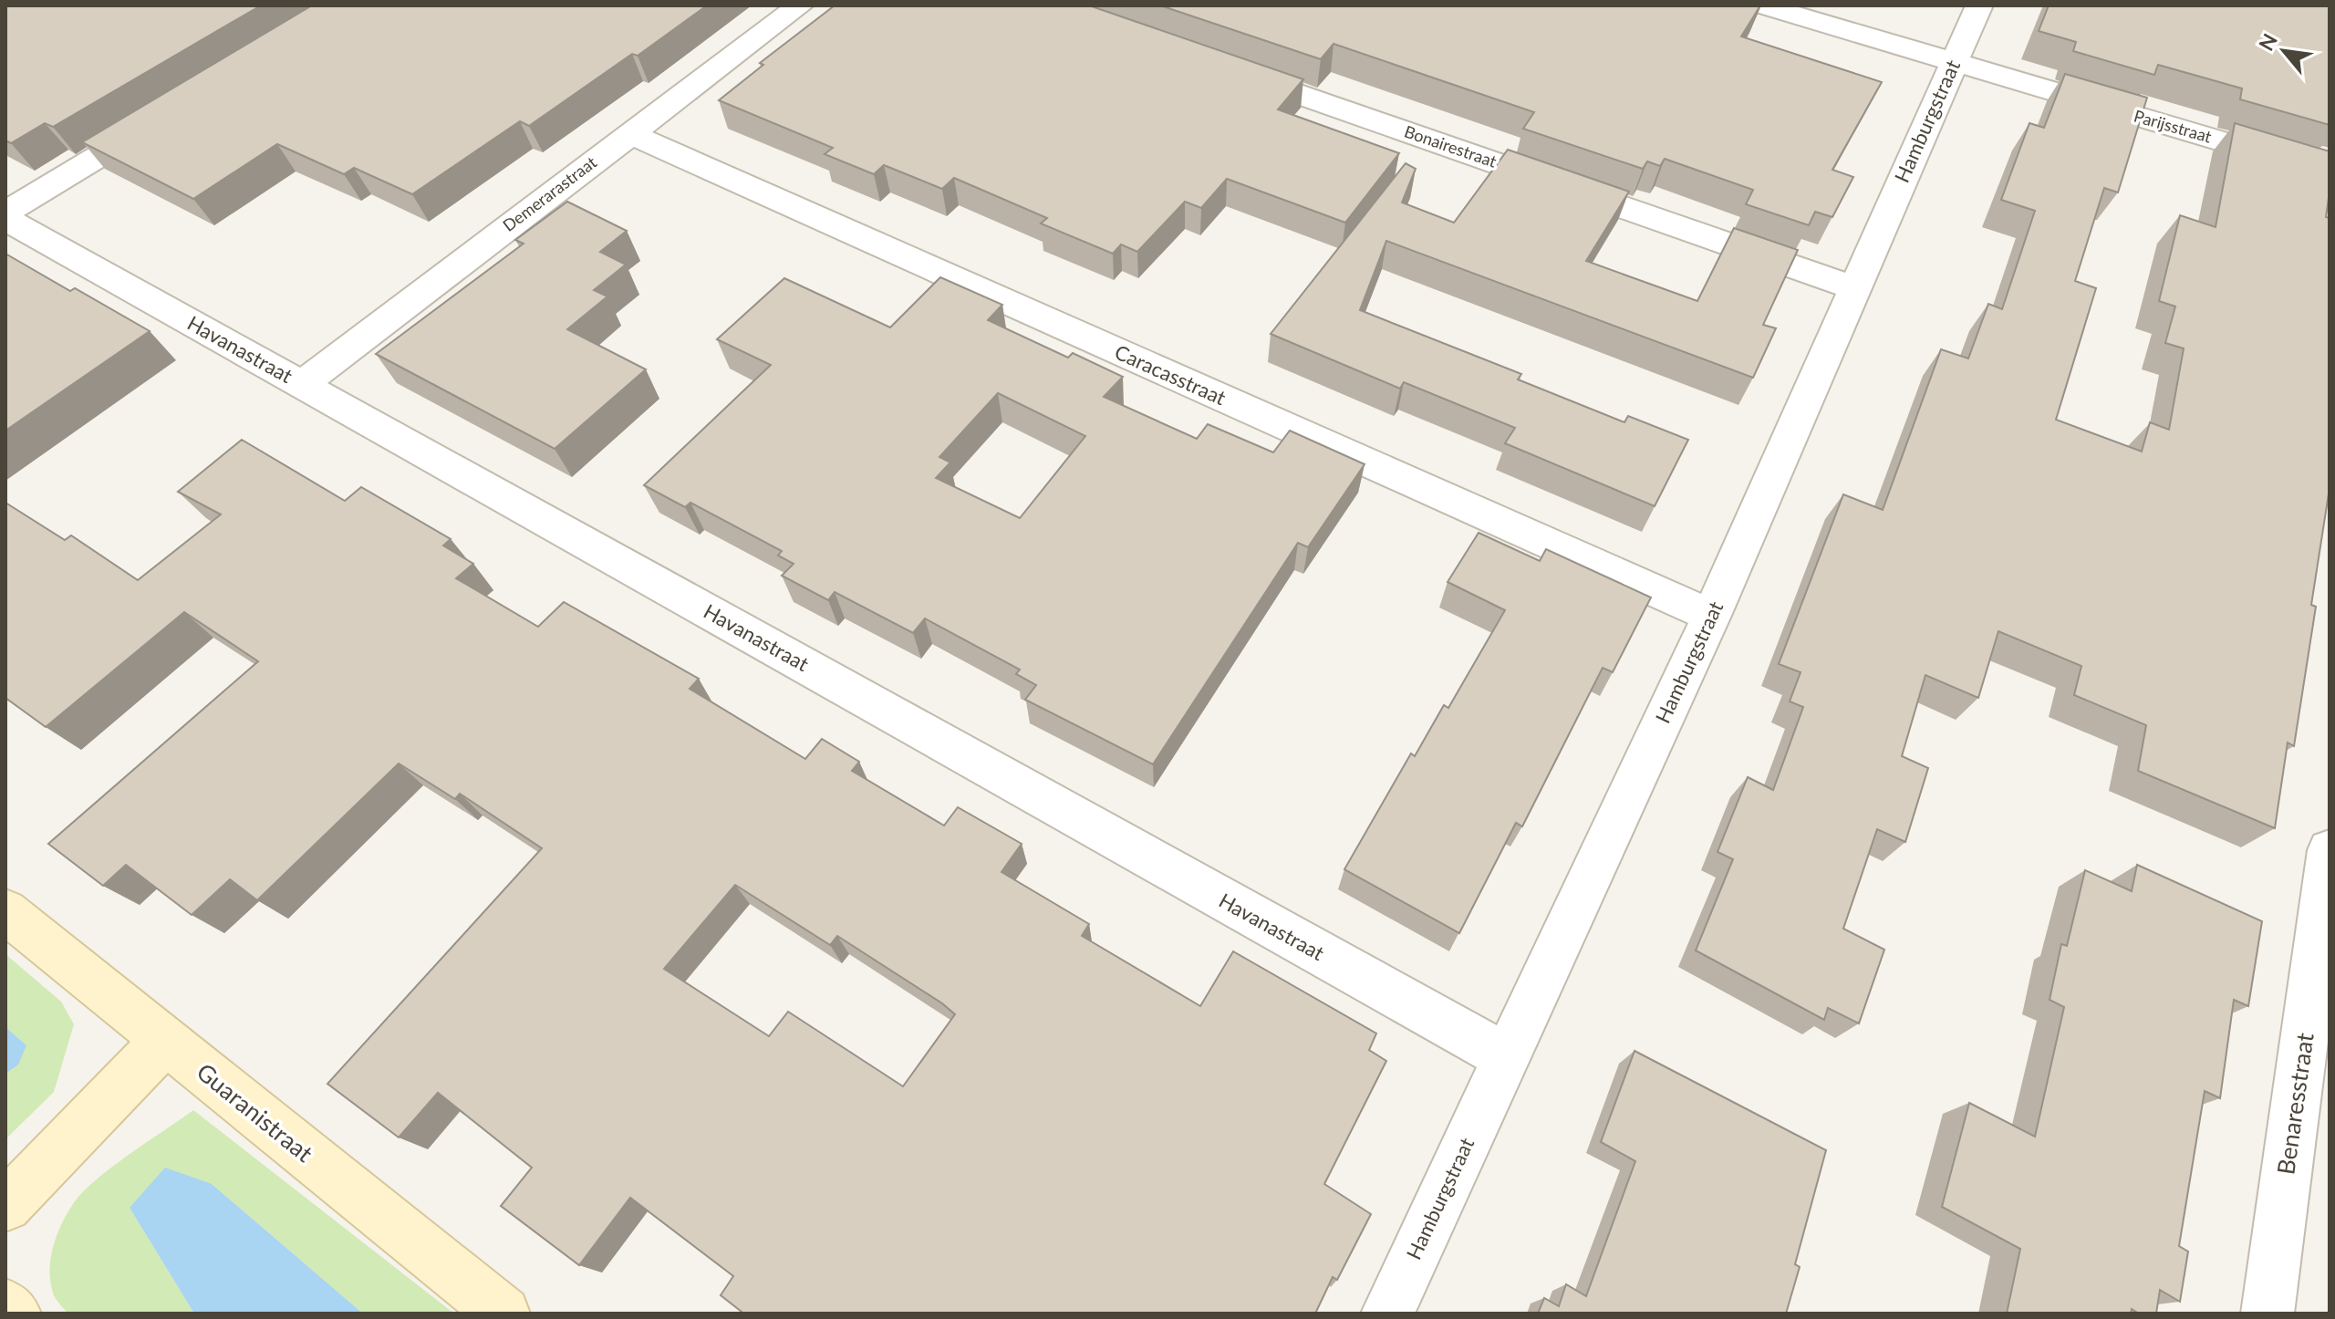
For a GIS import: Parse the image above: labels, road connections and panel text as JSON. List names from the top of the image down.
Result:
{
  "streets": {
    "street": [
      "Hamburgstraat",
      "Parijsstraat",
      "Bonairestraat",
      "Demerarastraat",
      "Havanastraat",
      "Caracasstraat",
      "Benaresstraat",
      "Guaranistraat"
    ]
  },
  "crossings": [
    ["Hamburgstraat", "Parijsstraat"],
    ["Hamburgstraat", "Bonairestraat"],
    ["Hamburgstraat", "Havanastraat"],
    ["Hamburgstraat", "Caracasstraat"],
    ["Demerarastraat", "Havanastraat"],
    ["Demerarastraat", "Caracasstraat"]
  ],
  "north": "top left"
}
